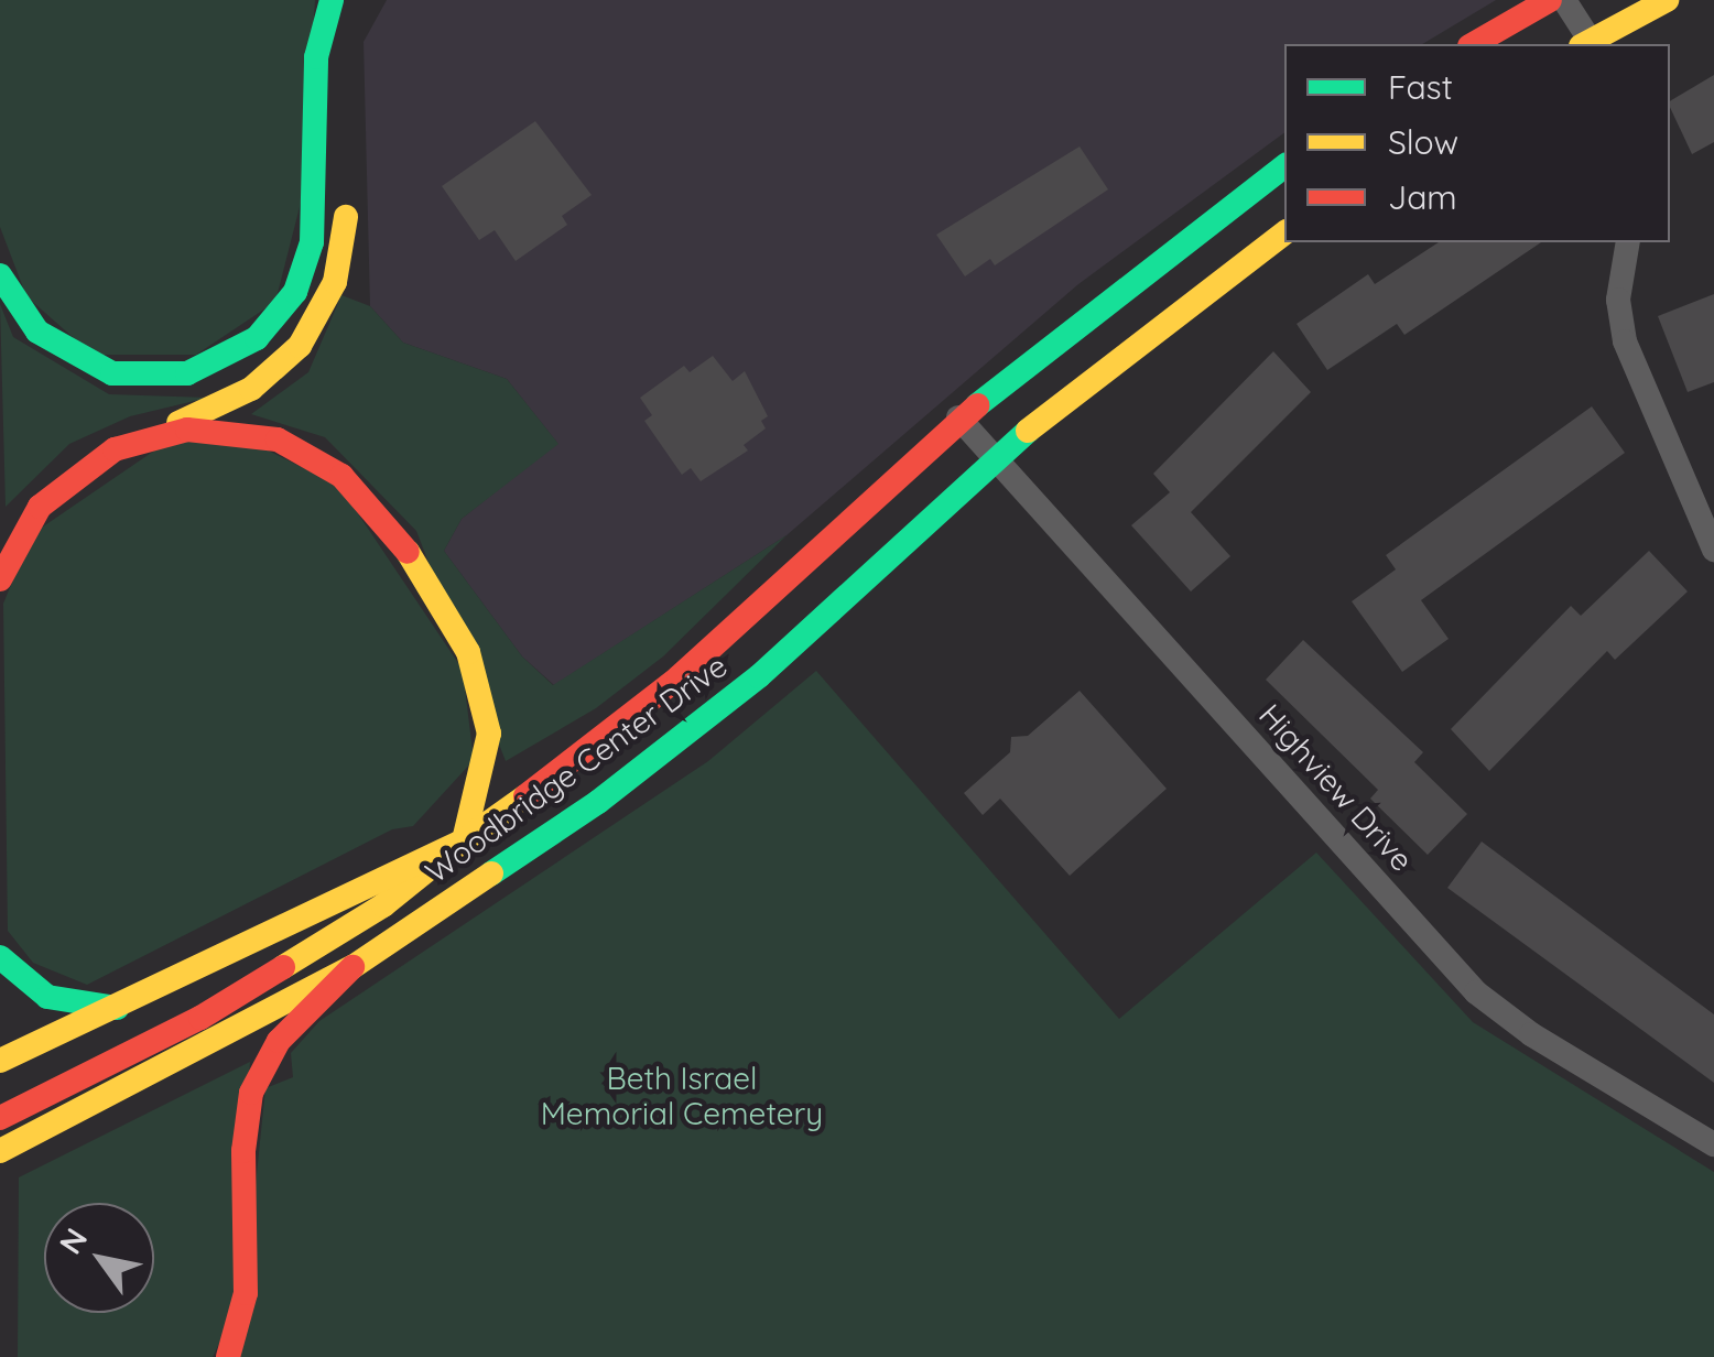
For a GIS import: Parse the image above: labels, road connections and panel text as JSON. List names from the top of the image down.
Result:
{
  "streets": {
    "main road": ["Woodbridge Center Drive"],
    "street": ["Highview Drive"]
  },
  "crossings": [
    ["Woodbridge Center Drive", "Highview Drive"]
  ],
  "parks": ["Beth Israel Memorial Cemetery"],
  "legend": ["Fast", "Slow", "Jam"],
  "north": "top left"
}
